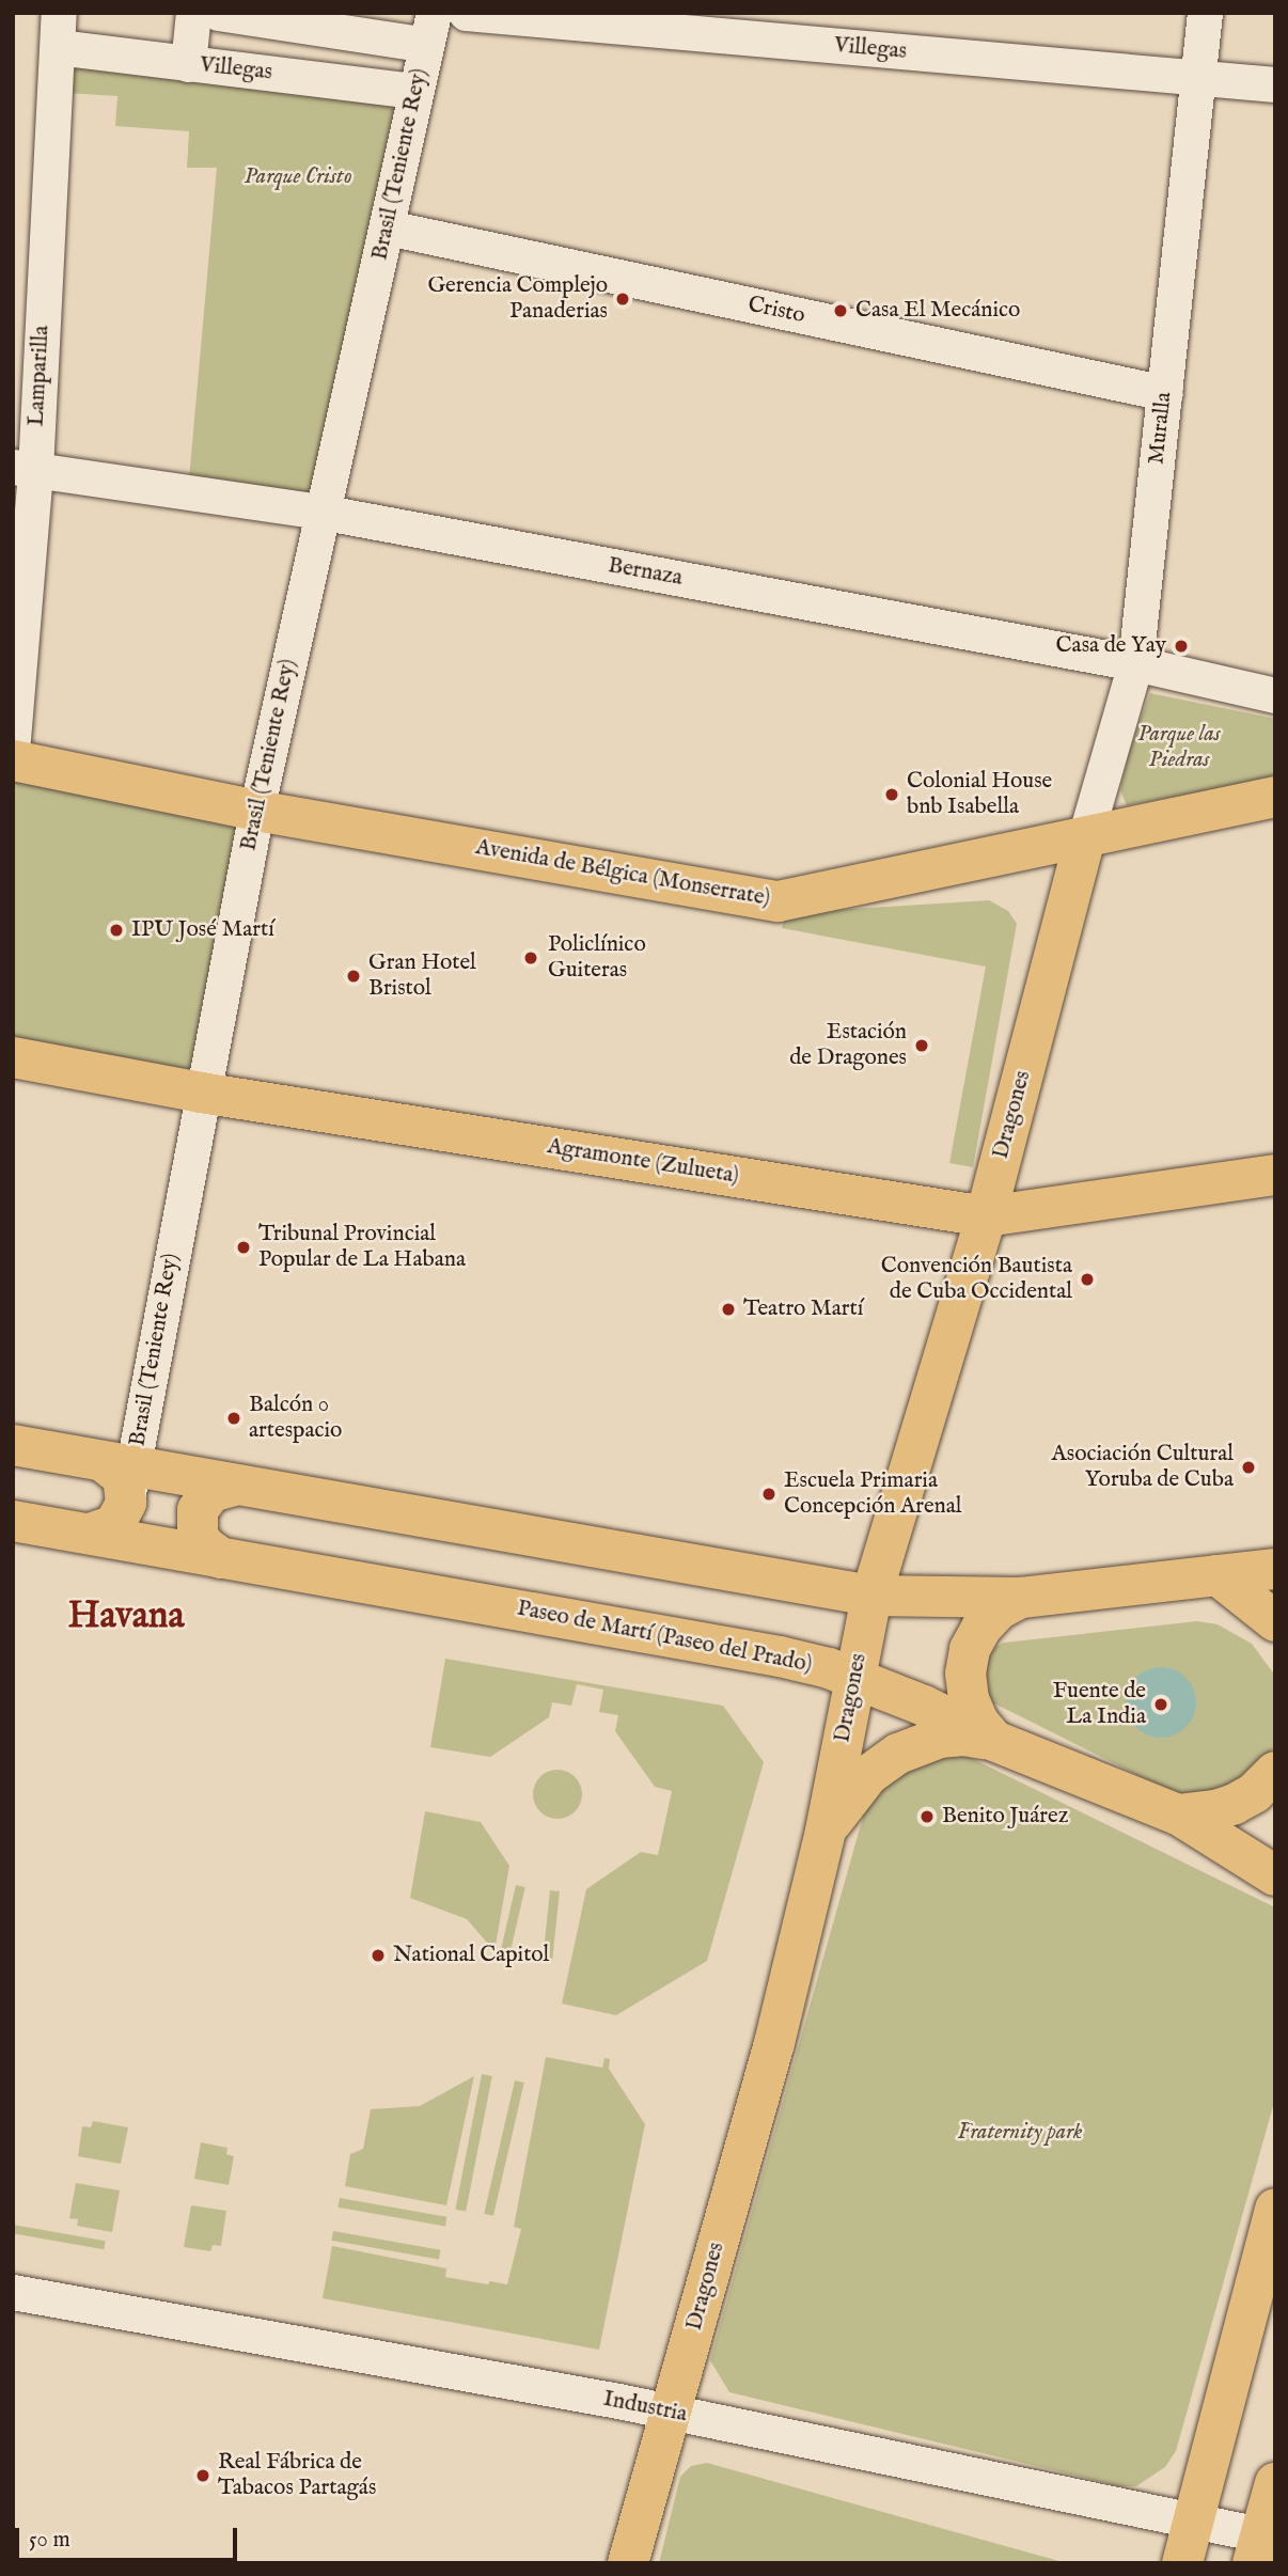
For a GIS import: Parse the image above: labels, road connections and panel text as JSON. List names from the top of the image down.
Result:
{
  "streets": {
    "main road": [
      "Avenida de Bélgica (Monserrate)",
      "Dragones",
      "Agramonte (Zulueta)",
      "Paseo de Martí (Paseo del Prado)"
    ],
    "street": [
      "Villegas",
      "Brasil (Teniente Rey)",
      "Cristo",
      "Lamparilla",
      "Muralla",
      "Bernaza",
      "Industria"
    ]
  },
  "crossings": [
    ["Villegas", "Brasil (Teniente Rey)"],
    ["Villegas", "Lamparilla"],
    ["Villegas", "Muralla"],
    ["Brasil (Teniente Rey)", "Cristo"],
    ["Brasil (Teniente Rey)", "Bernaza"],
    ["Brasil (Teniente Rey)", "Avenida de Bélgica (Monserrate)"],
    ["Brasil (Teniente Rey)", "Agramonte (Zulueta)"],
    ["Cristo", "Muralla"],
    ["Lamparilla", "Bernaza"],
    ["Muralla", "Bernaza"],
    ["Muralla", "Avenida de Bélgica (Monserrate)"],
    ["Muralla", "Dragones"],
    ["Avenida de Bélgica (Monserrate)", "Dragones"],
    ["Dragones", "Agramonte (Zulueta)"],
    ["Dragones", "Paseo de Martí (Paseo del Prado)"],
    ["Dragones", "Industria"]
  ],
  "districts": ["Havana"],
  "parks": ["Parque Cristo", "Parque las Piedras", "Fraternity park"],
  "places": [
    "Gerencia Complejo Panaderias",
    "Casa El Mecánico",
    "Casa de Yay",
    "Colonial House bnb Isabella",
    "IPU José Martí",
    "Policlínico Guiteras",
    "Gran Hotel Bristol",
    "Estación de Dragones",
    "Tribunal Provincial Popular de La Habana",
    "Convención Bautista de Cuba Occidental",
    "Teatro Martí",
    "Balcón 0 artespacio",
    "Asociación Cultural Yoruba de Cuba",
    "Escuela Primaria Concepción Arenal",
    "Fuente de La India",
    "Benito Juárez",
    "National Capitol",
    "Real Fábrica de Tabacos Partagás"
  ],
  "scale_bar": "50 m"
}
